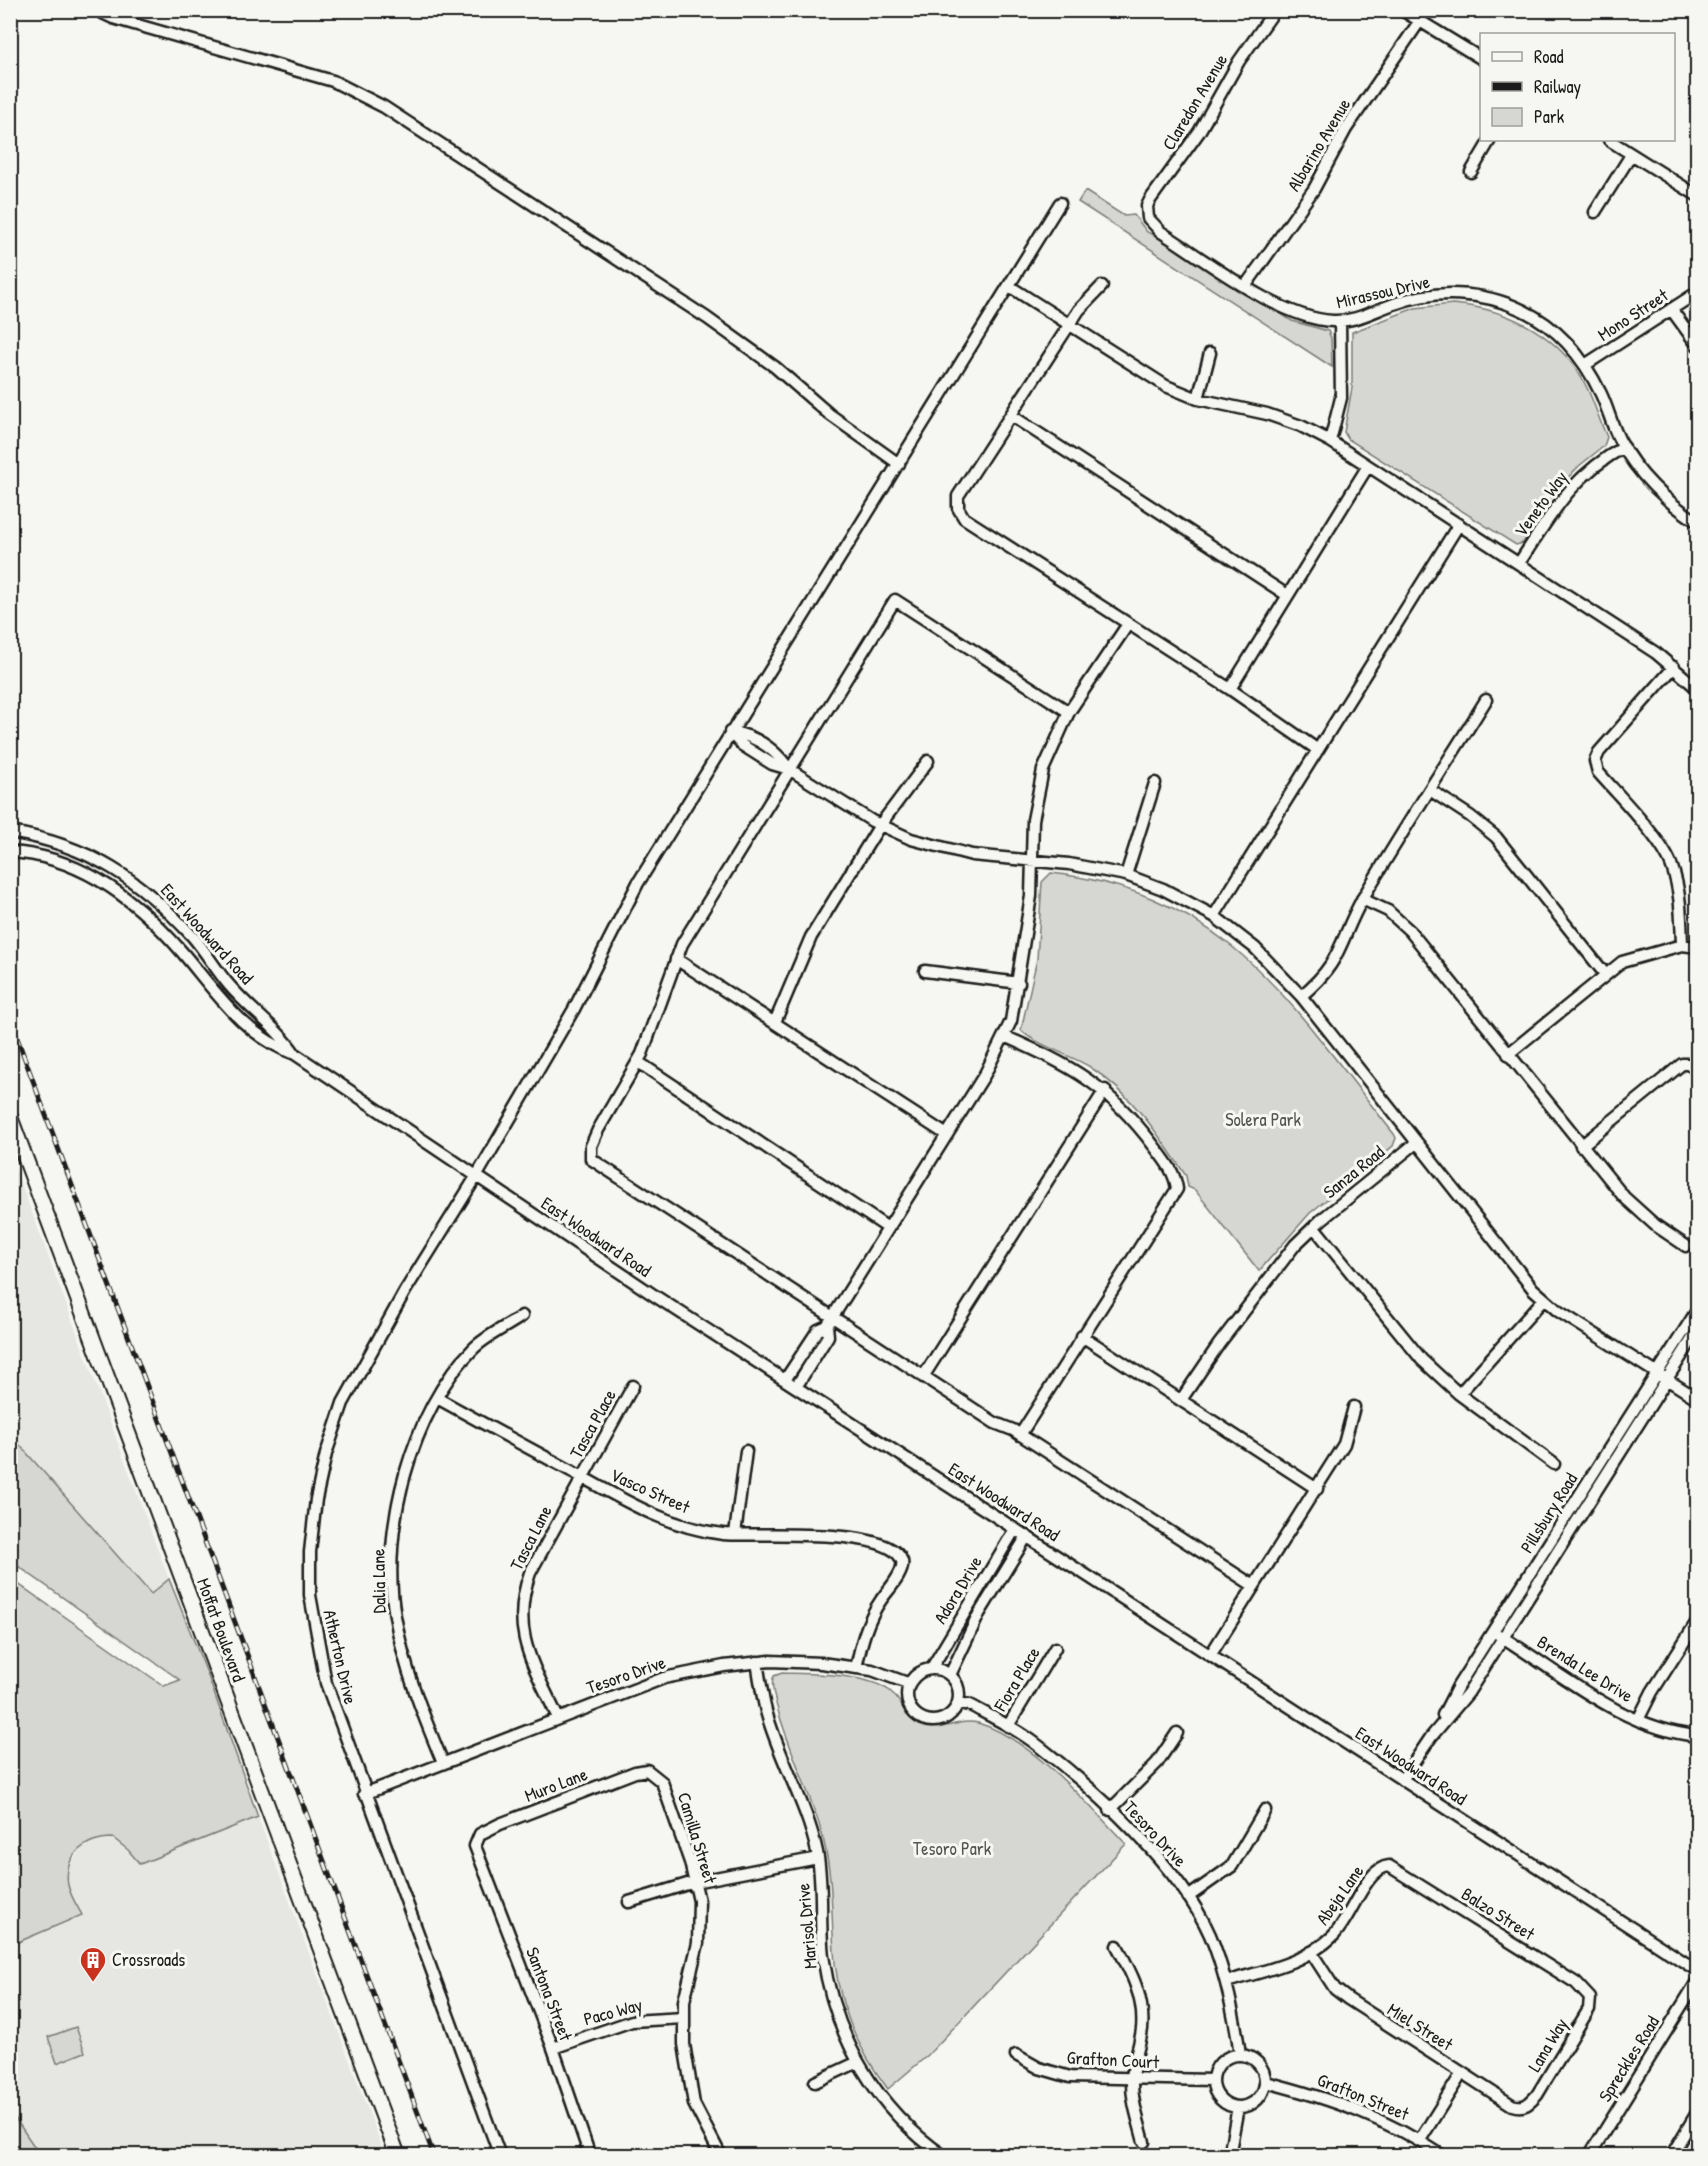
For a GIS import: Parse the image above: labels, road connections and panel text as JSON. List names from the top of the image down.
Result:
{
  "streets": {
    "main road": ["Moffat Boulevard"],
    "street": [
      "Claredon Avenue",
      "Albarino Avenue",
      "Mirassou Drive",
      "Mono Street",
      "Veneto Way",
      "East Woodward Road",
      "Sanza Road",
      "Tasca Place",
      "Vasco Street",
      "Pillsbury Road",
      "Tasca Lane",
      "Dalia Lane",
      "Adora Drive",
      "Atherton Drive",
      "Brenda Lee Drive",
      "Tesoro Drive",
      "Fiora Place",
      "Muro Lane",
      "Camilla Street",
      "Abeja Lane",
      "Balzo Street",
      "Marisol Drive",
      "Santona Street",
      "Paco Way",
      "Miel Street",
      "Lana Way",
      "Spreckles Road",
      "Grafton Court",
      "Grafton Street"
    ]
  },
  "crossings": [
    ["Claredon Avenue", "Mirassou Drive"],
    ["Albarino Avenue", "Mirassou Drive"],
    ["Mirassou Drive", "Mono Street"],
    ["Mirassou Drive", "Veneto Way"],
    ["East Woodward Road", "Pillsbury Road"],
    ["East Woodward Road", "Adora Drive"],
    ["East Woodward Road", "Atherton Drive"],
    ["Tasca Place", "Vasco Street"],
    ["Tasca Place", "Tasca Lane"],
    ["Vasco Street", "Tasca Lane"],
    ["Vasco Street", "Dalia Lane"],
    ["Vasco Street", "Tesoro Drive"],
    ["Pillsbury Road", "Brenda Lee Drive"],
    ["Tasca Lane", "Tesoro Drive"],
    ["Dalia Lane", "Tesoro Drive"],
    ["Adora Drive", "Tesoro Drive"],
    ["Atherton Drive", "Tesoro Drive"],
    ["Tesoro Drive", "Fiora Place"],
    ["Tesoro Drive", "Abeja Lane"],
    ["Tesoro Drive", "Marisol Drive"],
    ["Tesoro Drive", "Grafton Court"],
    ["Tesoro Drive", "Grafton Street"],
    ["Muro Lane", "Camilla Street"],
    ["Muro Lane", "Santona Street"],
    ["Camilla Street", "Paco Way"],
    ["Abeja Lane", "Balzo Street"],
    ["Abeja Lane", "Miel Street"],
    ["Balzo Street", "Lana Way"],
    ["Santona Street", "Paco Way"],
    ["Miel Street", "Lana Way"],
    ["Grafton Court", "Grafton Street"]
  ],
  "parks": ["Solera Park", "Tesoro Park"],
  "places": {
    "building": ["Crossroads"]
  },
  "legend": ["Road", "Railway", "Park"]
}
